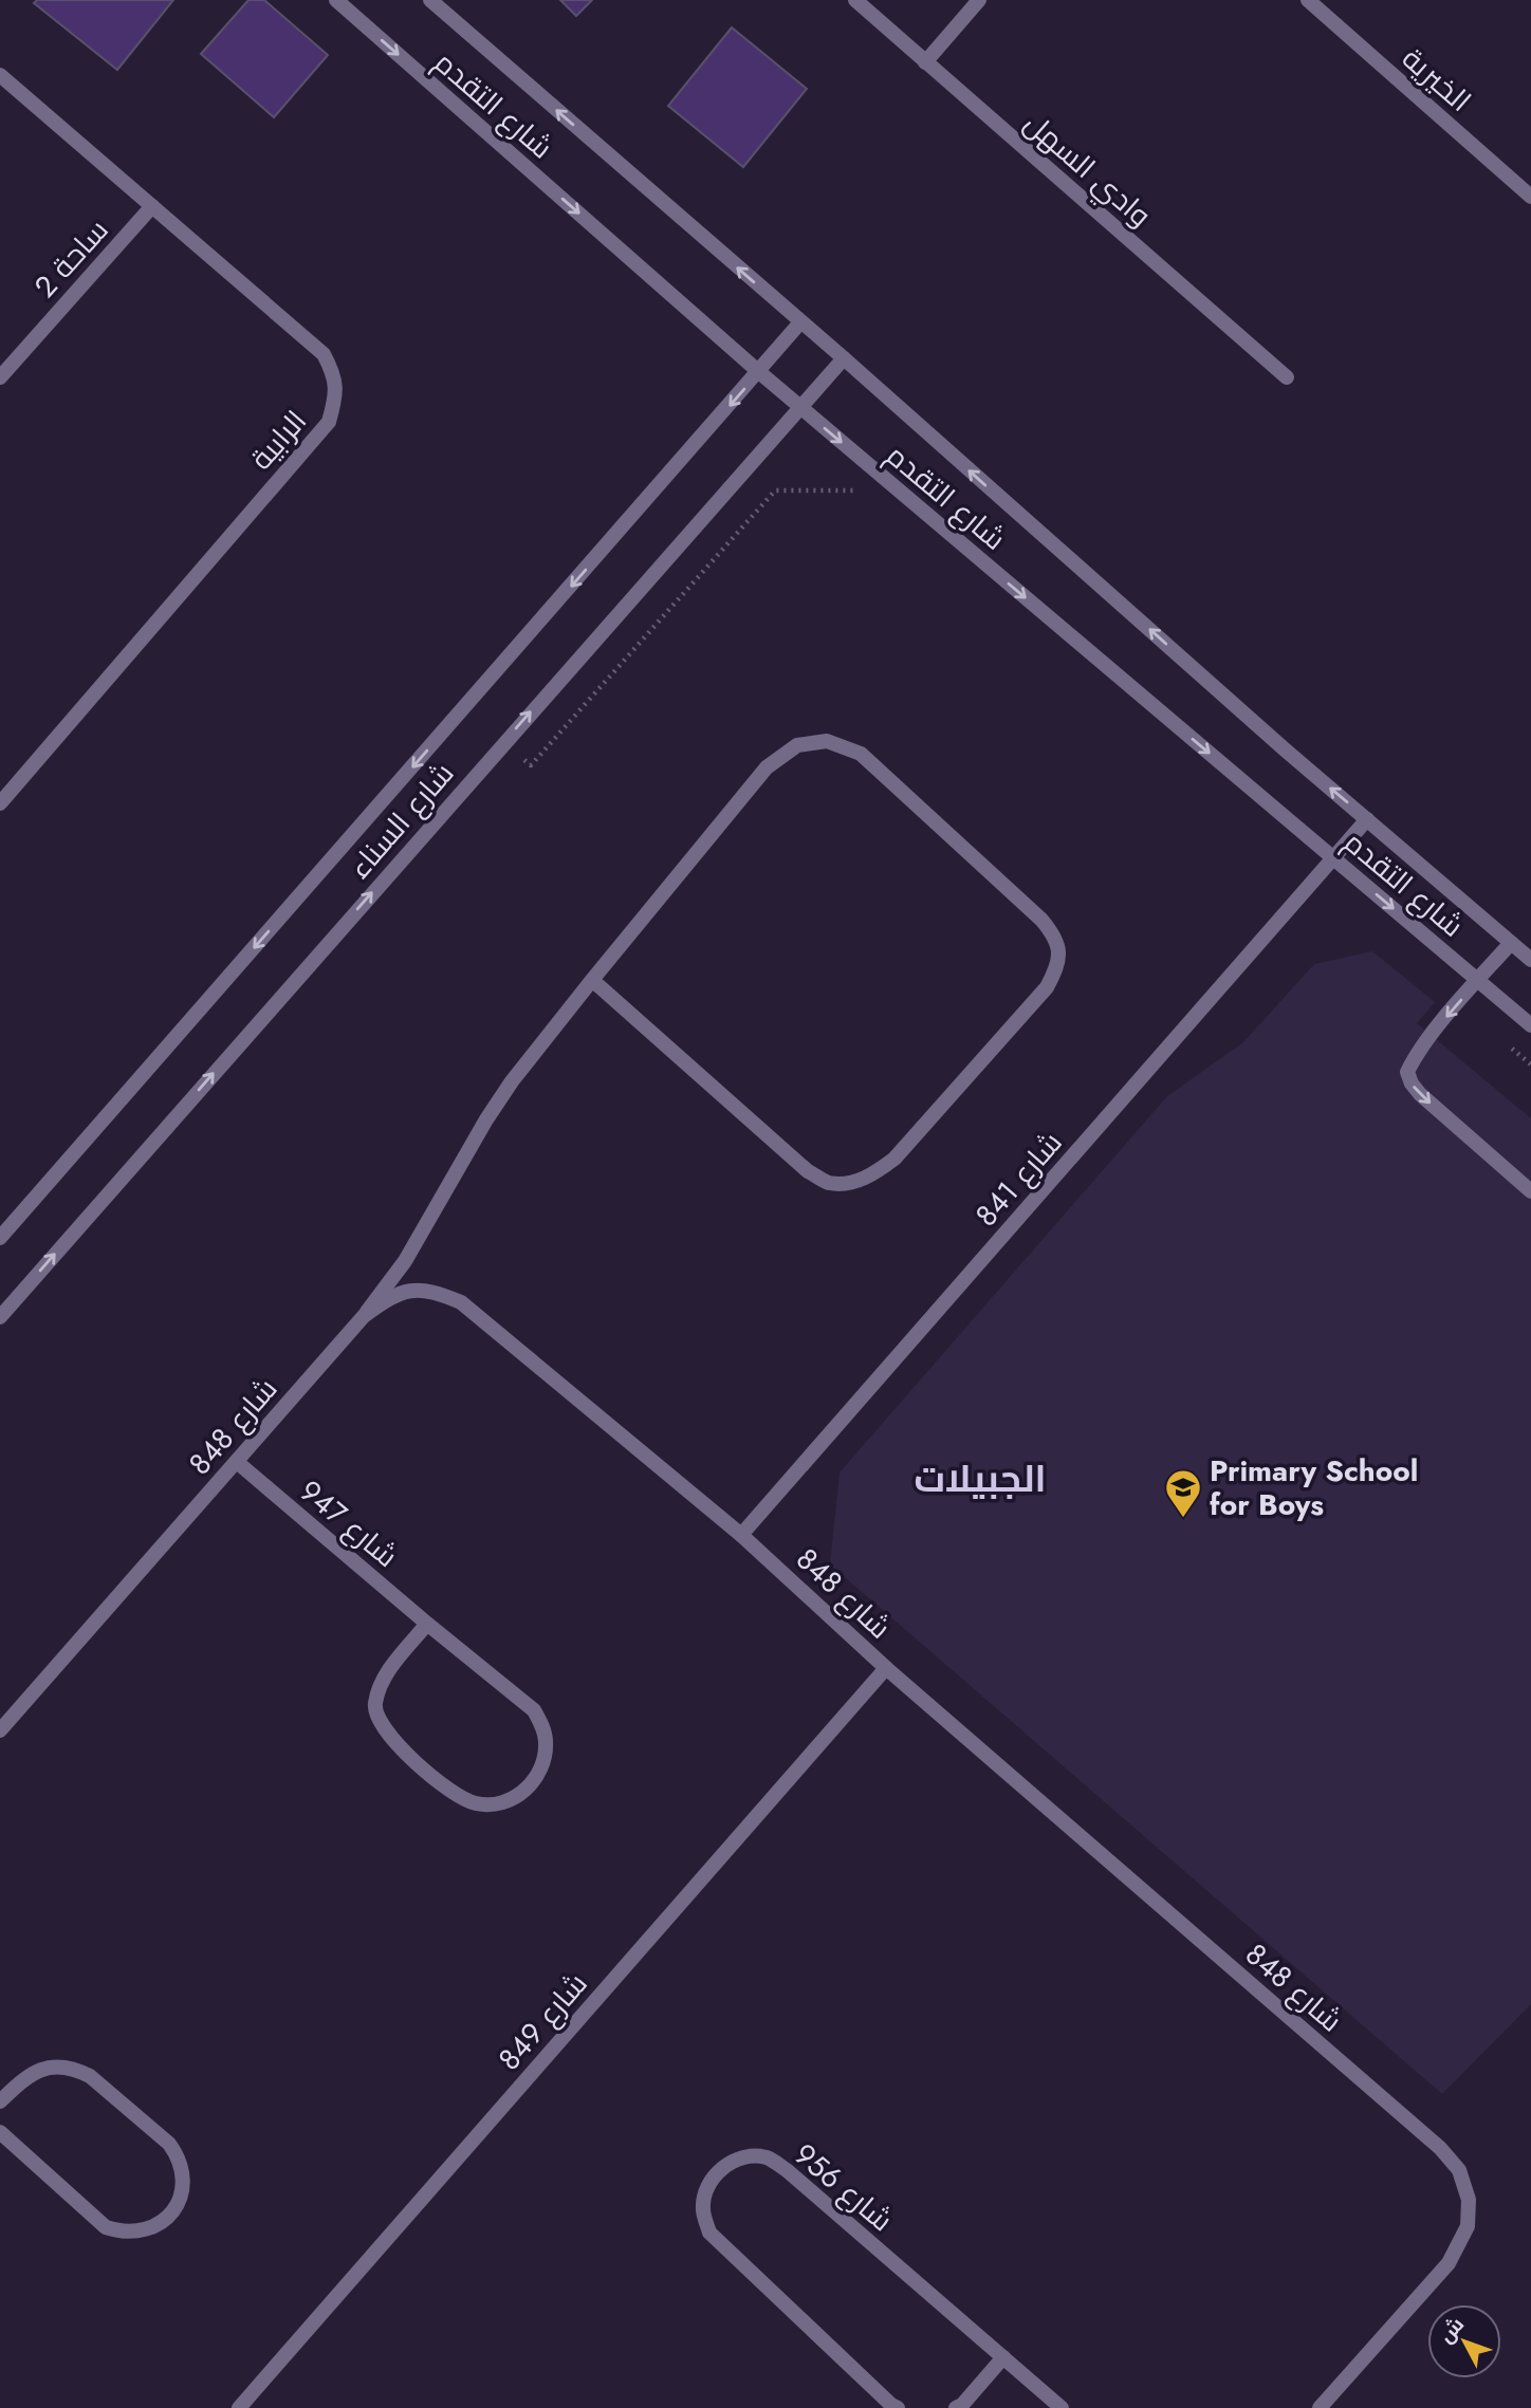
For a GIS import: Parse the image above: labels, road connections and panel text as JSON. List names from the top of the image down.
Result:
{
  "streets": {
    "street": [
      "الخيرية",
      "شارع التقدم",
      "وادي السهل",
      "ساحة 2",
      "الرابية",
      "شارع السناء",
      "شارع 841",
      "شارع 848",
      "شارع 947",
      "شارع 849",
      "شارع 956"
    ]
  },
  "crossings": [
    ["شارع التقدم", "شارع السناء"],
    ["شارع التقدم", "شارع 841"],
    ["ساحة 2", "الرابية"],
    ["شارع 841", "شارع 848"],
    ["شارع 848", "شارع 947"],
    ["شارع 848", "شارع 849"]
  ],
  "districts": ["الجبيلات"],
  "places": {
    "school or university": ["Primary School for Boys"]
  },
  "north": "top left"
}
